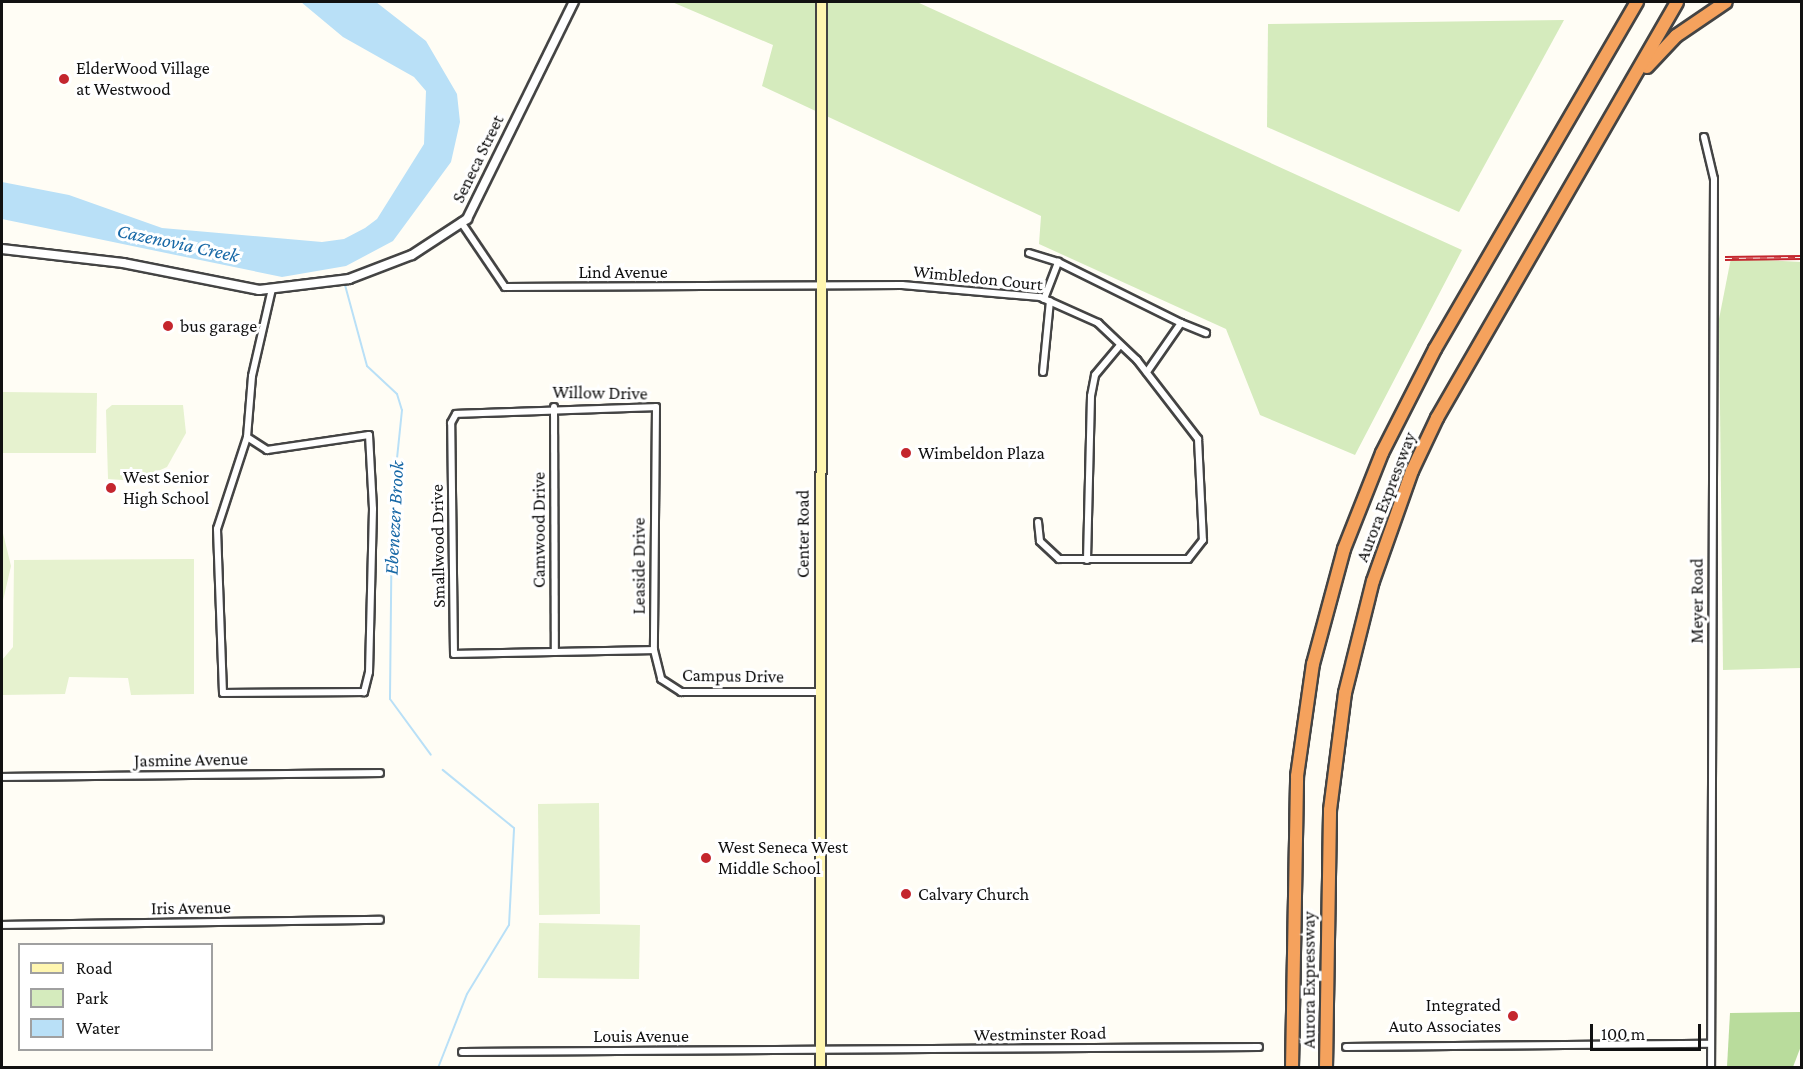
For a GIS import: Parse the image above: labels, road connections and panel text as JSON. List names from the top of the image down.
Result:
{
  "streets": {
    "highway": ["Aurora Expressway"],
    "main road": ["Center Road"],
    "street": [
      "Seneca Street",
      "Lind Avenue",
      "Wimbledon Court",
      "Willow Drive",
      "Camwood Drive",
      "Smallwood Drive",
      "Leaside Drive",
      "Meyer Road",
      "Campus Drive",
      "Jasmine Avenue",
      "Iris Avenue",
      "Westminster Road",
      "Louis Avenue"
    ]
  },
  "crossings": [
    ["Seneca Street", "Lind Avenue"],
    ["Lind Avenue", "Wimbledon Court"],
    ["Lind Avenue", "Center Road"],
    ["Wimbledon Court", "Center Road"],
    ["Willow Drive", "Camwood Drive"],
    ["Willow Drive", "Smallwood Drive"],
    ["Willow Drive", "Leaside Drive"],
    ["Camwood Drive", "Smallwood Drive"],
    ["Center Road", "Campus Drive"],
    ["Center Road", "Westminster Road"],
    ["Center Road", "Louis Avenue"],
    ["Leaside Drive", "Campus Drive"],
    ["Westminster Road", "Louis Avenue"]
  ],
  "water": ["Cazenovia Creek", "Ebenezer Brook"],
  "places": [
    "ElderWood Village at Westwood",
    "bus garage",
    "Wimbeldon Plaza",
    "West Senior High School",
    "West Seneca West Middle School",
    "Calvary Church",
    "Integrated Auto Associates"
  ],
  "legend": ["Road", "Park", "Water"],
  "scale_bar": "100 m"
}
